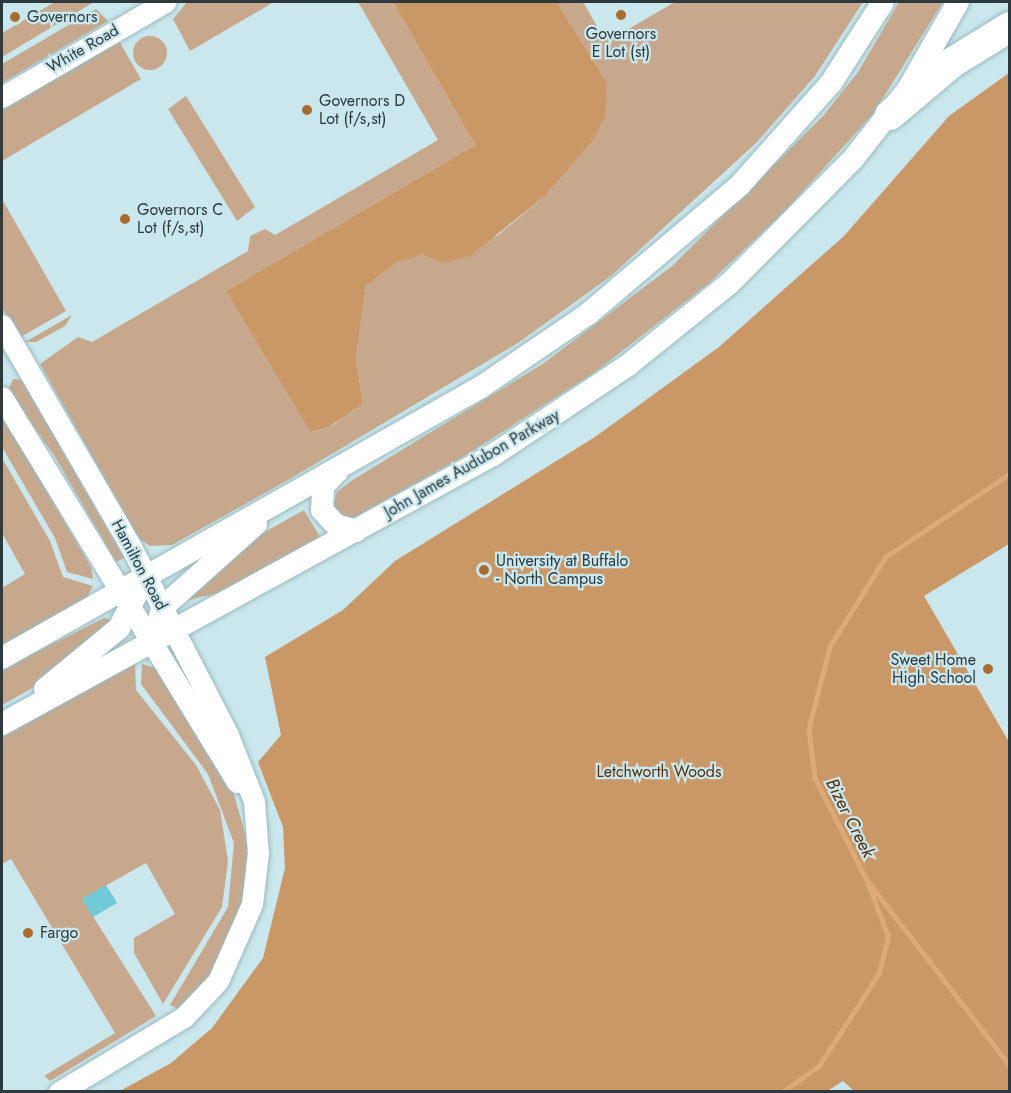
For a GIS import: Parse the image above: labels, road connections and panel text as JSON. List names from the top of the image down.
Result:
{
  "streets": {
    "main road": ["John James Audubon Parkway"],
    "street": ["White Road", "Hamilton Road"]
  },
  "crossings": [
    ["John James Audubon Parkway", "Hamilton Road"]
  ],
  "water": ["Bizer Creek"],
  "parks": ["Letchworth Woods"],
  "places": [
    "Governors E Lot (st)",
    "Governors",
    "Governors D Lot (f/s,st)",
    "Governors C Lot (f/s,st)",
    "University at Buffalo - North Campus",
    "Sweet Home High School",
    "Fargo"
  ]
}
